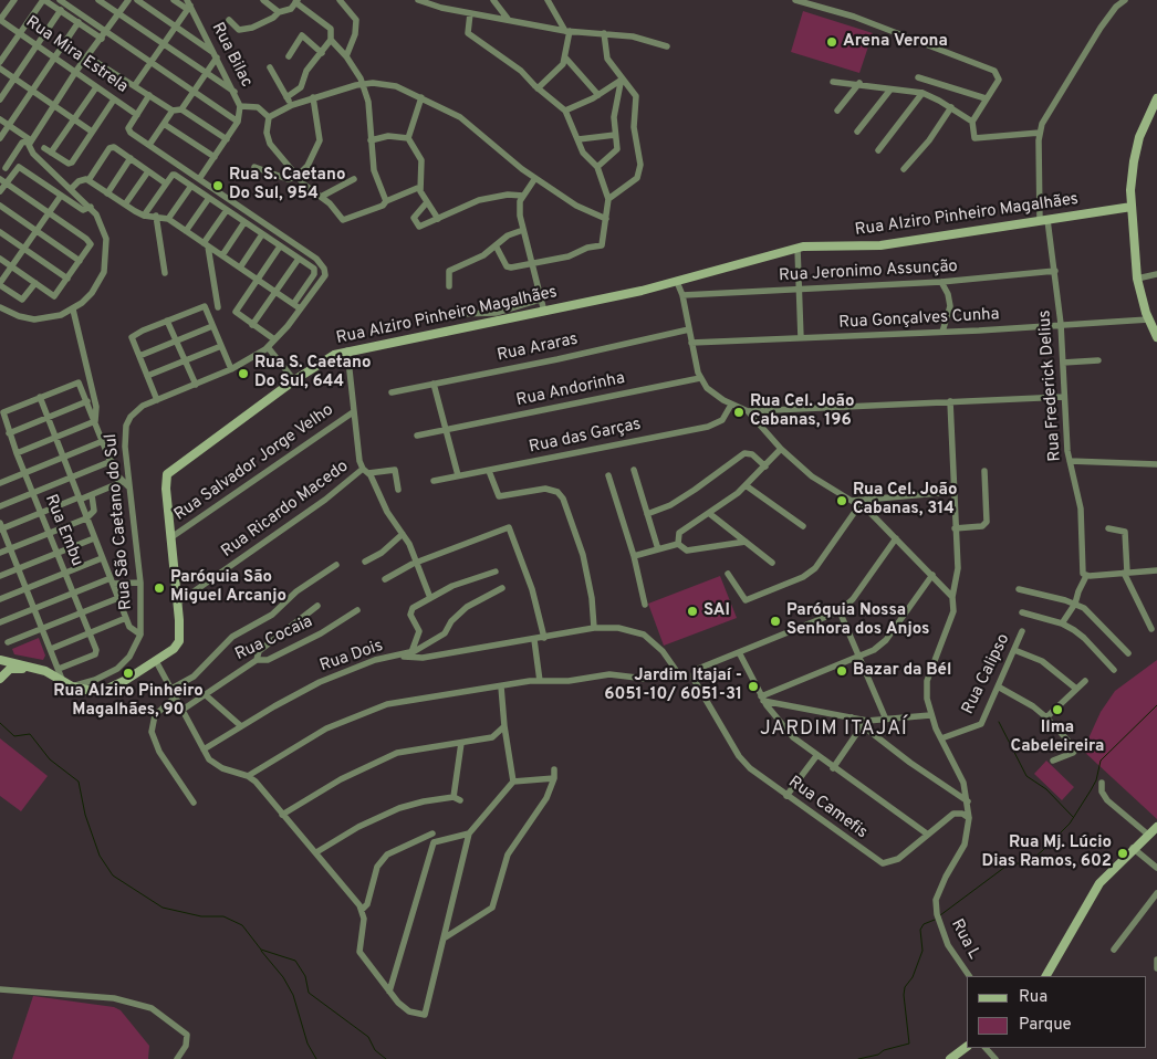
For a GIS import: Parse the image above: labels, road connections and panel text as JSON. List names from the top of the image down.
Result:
{
  "streets": {
    "street": [
      "Rua Mira Estrela",
      "Rua Bilac",
      "Rua Alziro Pinheiro Magalhães",
      "Rua Jeronimo Assunção",
      "Rua Gonçalves Cunha",
      "Rua Araras",
      "Rua Frederick Delius",
      "Rua Andorinha",
      "Rua das Garças",
      "Rua Salvador Jorge Velho",
      "Rua Ricardo Macedo",
      "Rua São Caetano do Sul",
      "Rua Embu",
      "Rua Cocaia",
      "Rua Dois",
      "Rua Calipso",
      "Rua Camefis",
      "Rua L"
    ]
  },
  "crossings": [
    ["Rua Mira Estrela", "Rua São Caetano do Sul"],
    ["Rua Bilac", "Rua São Caetano do Sul"],
    ["Rua Alziro Pinheiro Magalhães", "Rua Frederick Delius"],
    ["Rua Alziro Pinheiro Magalhães", "Rua Salvador Jorge Velho"],
    ["Rua Alziro Pinheiro Magalhães", "Rua Ricardo Macedo"],
    ["Rua Alziro Pinheiro Magalhães", "Rua São Caetano do Sul"],
    ["Rua Jeronimo Assunção", "Rua Frederick Delius"],
    ["Rua Gonçalves Cunha", "Rua Frederick Delius"],
    ["Rua Salvador Jorge Velho", "Rua Ricardo Macedo"],
    ["Rua Camefis", "Rua L"]
  ],
  "districts": ["JARDIM ITAJAÍ"],
  "places": [
    "Arena Verona",
    "Rua S. Caetano Do Sul, 954",
    "Rua S. Caetano Do Sul, 644",
    "Rua Cel. João Cabanas, 196",
    "Rua Cel. João Cabanas, 314",
    "Paróquia São Miguel Arcanjo",
    "SAI",
    "Paróquia Nossa Senhora dos Anjos",
    "Bazar da Bél",
    "Rua Alziro Pinheiro Magalhães, 90",
    "Jardim Itajaí - 6051-10/ 6051-31",
    "Ilma Cabeleireira",
    "Rua Mj. Lúcio Dias Ramos, 602"
  ],
  "legend": ["Rua", "Parque"]
}
